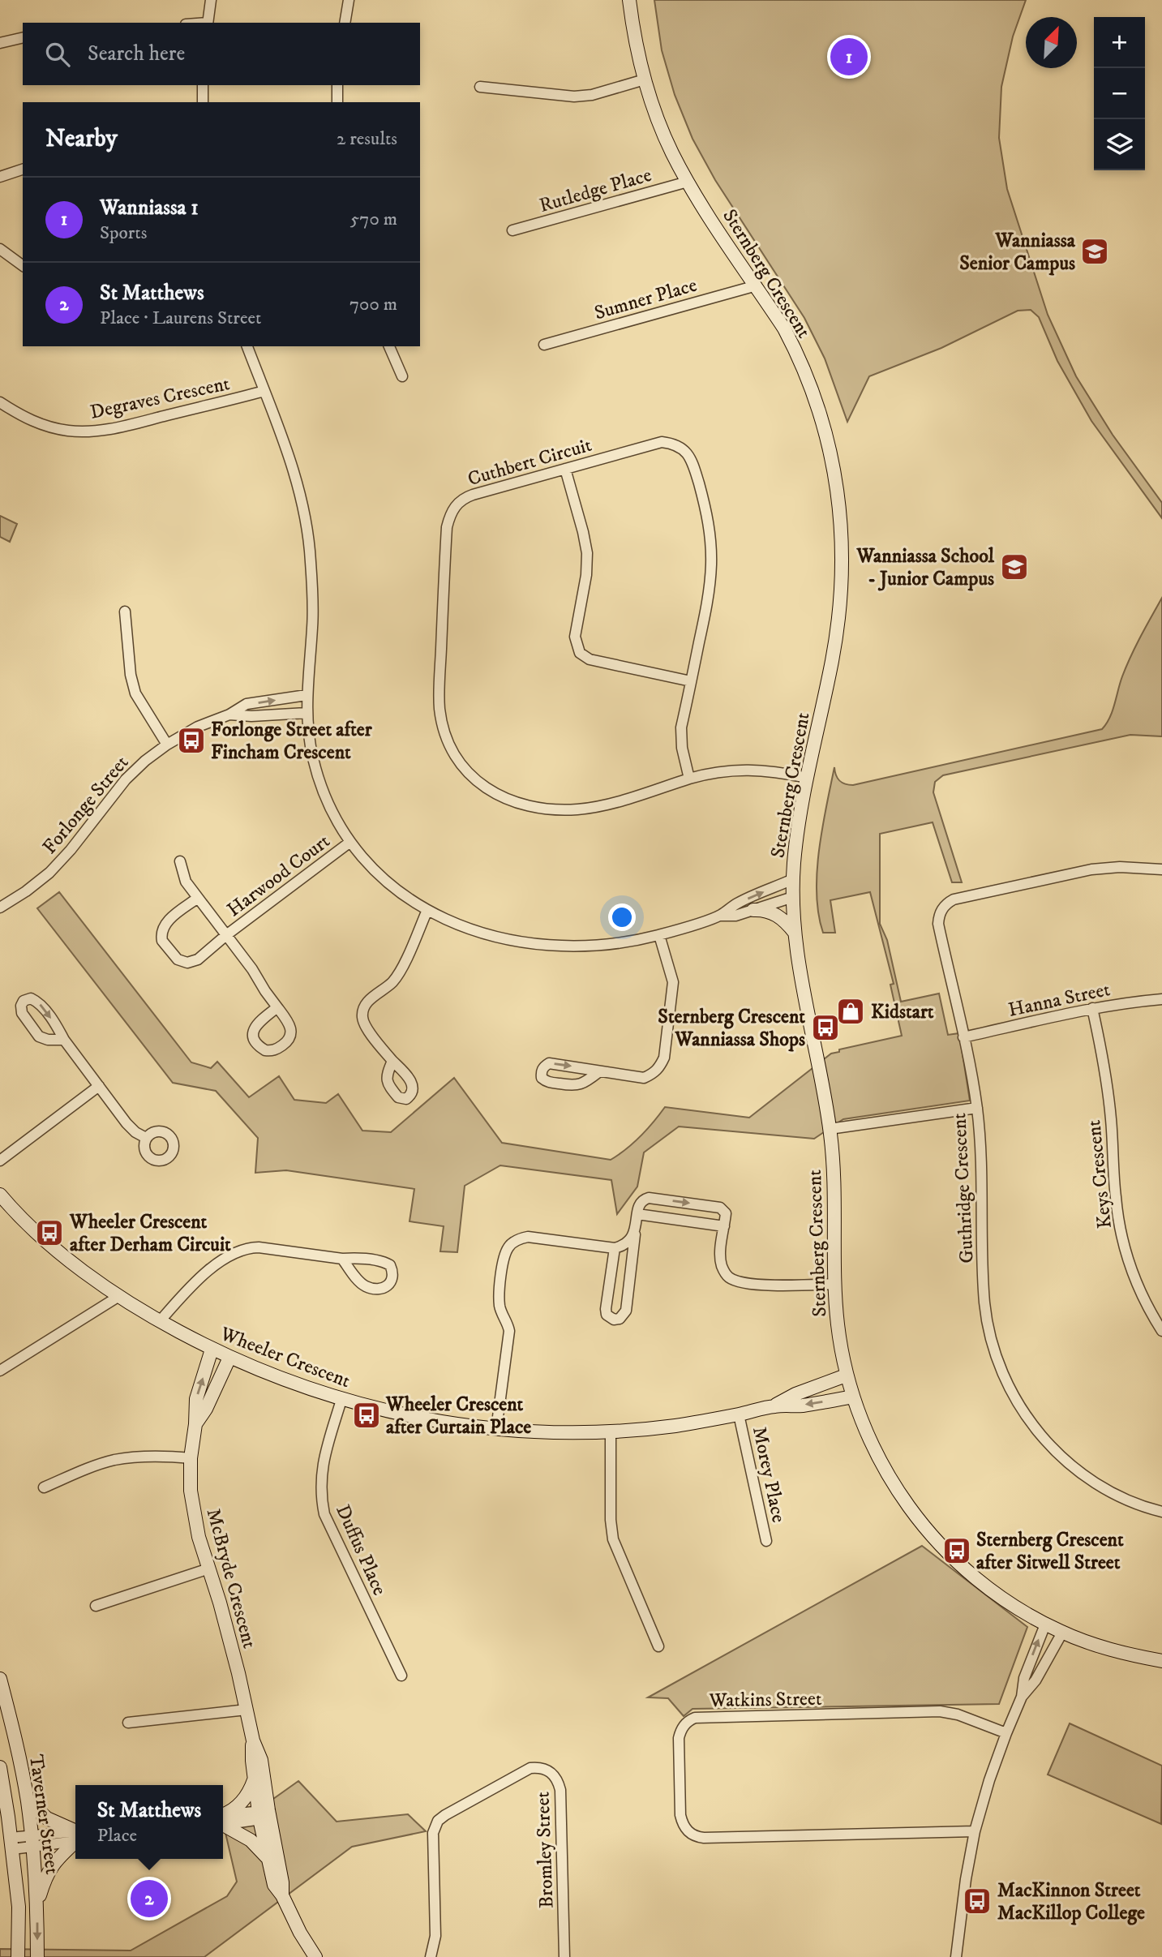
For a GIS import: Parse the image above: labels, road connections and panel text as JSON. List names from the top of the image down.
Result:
{
  "streets": {
    "street": [
      "Rutledge Place",
      "Sternberg Crescent",
      "Sumner Place",
      "Degraves Crescent",
      "Cuthbert Circuit",
      "Forlonge Street",
      "Harwood Court",
      "Hanna Street",
      "Keys Crescent",
      "Guthridge Crescent",
      "Wheeler Crescent",
      "Morey Place",
      "Duffus Place",
      "McBryde Crescent",
      "Watkins Street",
      "Taverner Street",
      "Bromley Street"
    ]
  },
  "crossings": [
    ["Rutledge Place", "Sternberg Crescent"],
    ["Sternberg Crescent", "Sumner Place"],
    ["Sternberg Crescent", "Cuthbert Circuit"],
    ["Sternberg Crescent", "Wheeler Crescent"],
    ["Hanna Street", "Keys Crescent"],
    ["Hanna Street", "Guthridge Crescent"],
    ["Wheeler Crescent", "Morey Place"],
    ["Wheeler Crescent", "Duffus Place"],
    ["Wheeler Crescent", "McBryde Crescent"]
  ],
  "places": {
    "school or university": ["Wanniassa Senior Campus", "Wanniassa School - Junior Campus"],
    "bus stop": [
      "Forlonge Street after Fincham Crescent",
      "Sternberg Crescent Wanniassa Shops",
      "Wheeler Crescent after Derham Circuit",
      "Wheeler Crescent after Curtain Place",
      "Sternberg Crescent after Sitwell Street",
      "MacKinnon Street MacKillop College"
    ],
    "shop": ["Kidstart"]
  },
  "north": "top right",
  "page": {
    "map_buttons": ["+", "−"],
    "search": "Search here",
    "pins": ["1", "2"],
    "heading": ["Nearby", "2 results"],
    "list": [
      {
        "mark": "1",
        "name": "Wanniassa 1",
        "note": "Sports",
        "value": "570 m"
      },
      {
        "mark": "2",
        "name": "St Matthews",
        "note": "Place · Laurens Street",
        "value": "700 m"
      }
    ],
    "popup": ["St Matthews", "Place"]
  }
}
